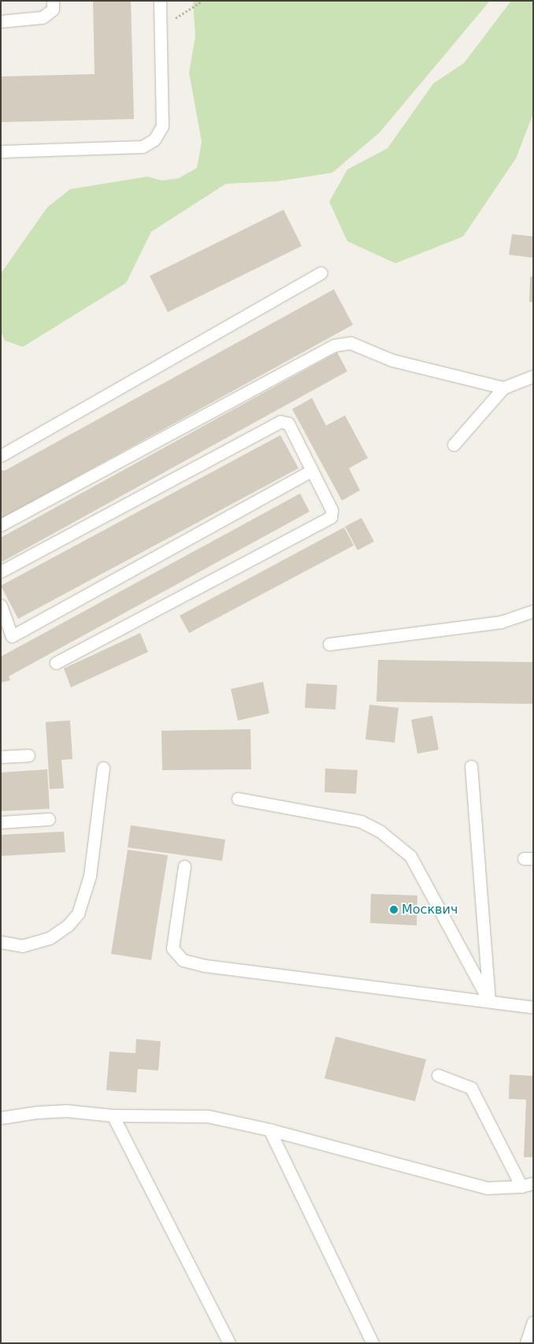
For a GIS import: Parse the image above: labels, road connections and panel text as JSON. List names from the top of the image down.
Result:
{
  "places": ["Москвич"]
}
